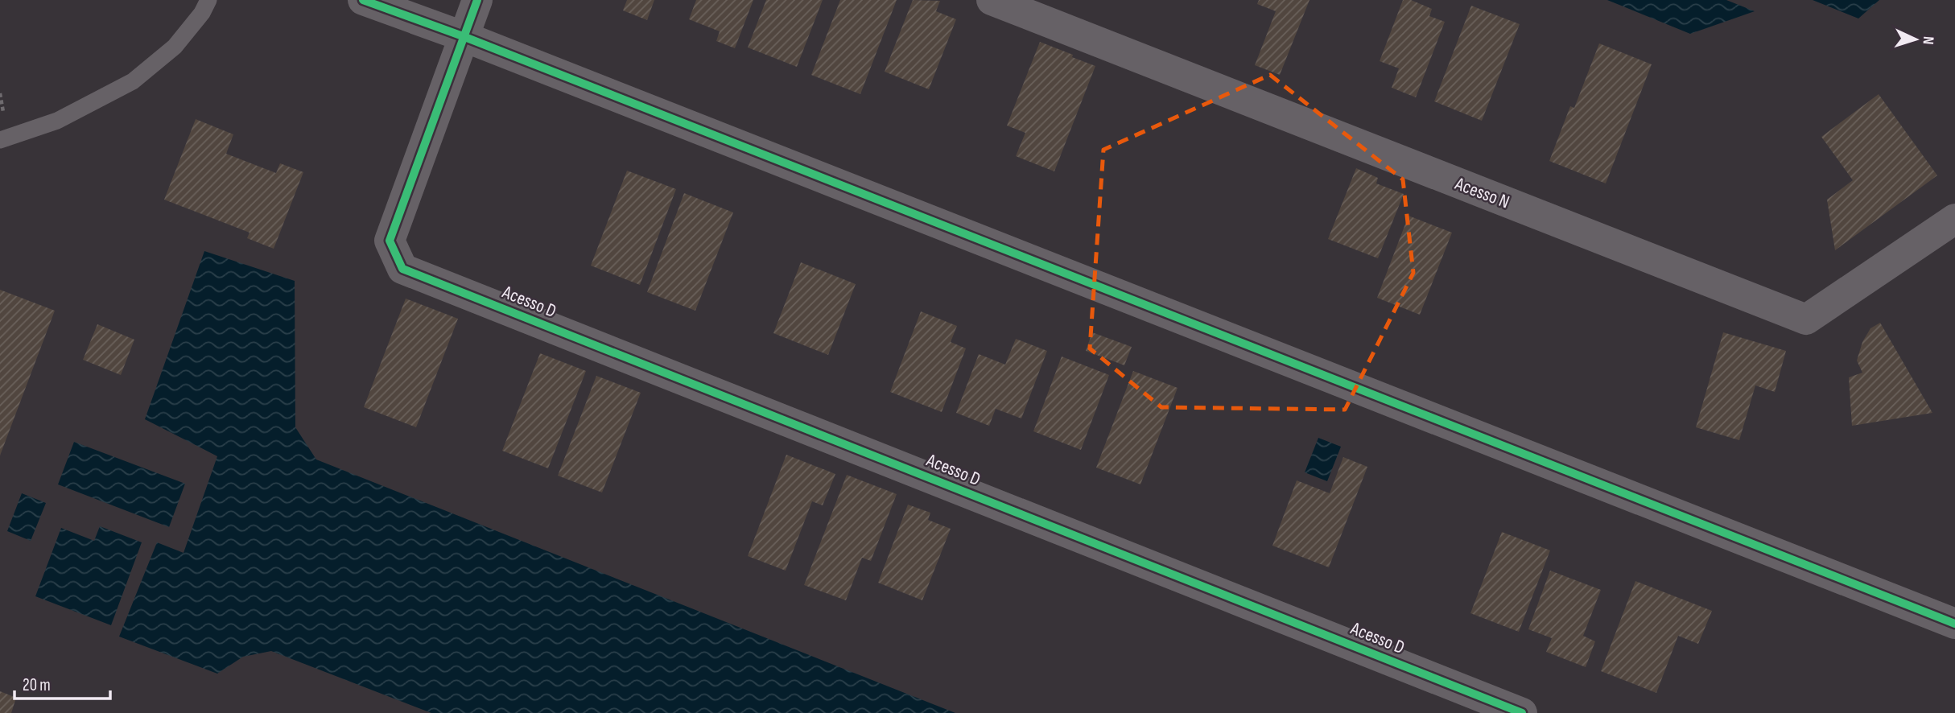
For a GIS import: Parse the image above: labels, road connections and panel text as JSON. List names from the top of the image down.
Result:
{
  "streets": {
    "street": ["Acesso N", "Acesso D"]
  },
  "scale_bar": "20 m",
  "north": "right"
}
